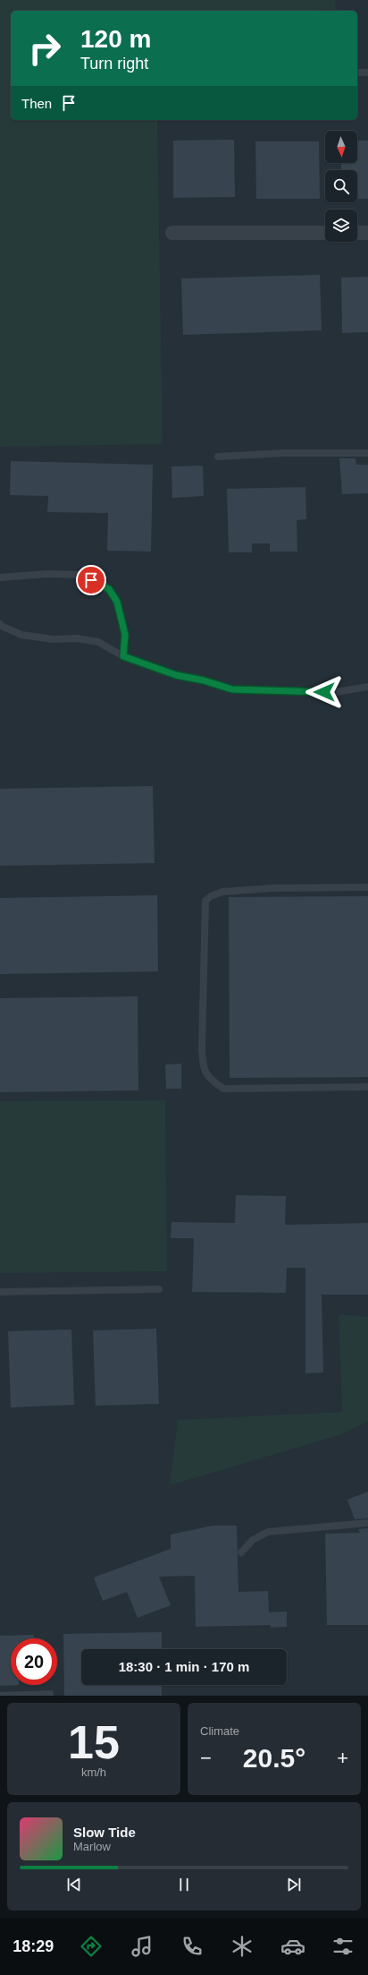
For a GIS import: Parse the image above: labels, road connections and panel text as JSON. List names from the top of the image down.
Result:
{
  "north": "bottom",
  "page": {
    "turn": ["120 m", "Turn right"],
    "then": "Then",
    "limit": "20",
    "trip": "18:30 · 1 min · 170 m",
    "tile": [
      ["15", "km/h"],
      "Climate"
    ],
    "heat": ["−", "20.5°", "+"],
    "song": ["Slow Tide", "Marlow"],
    "tabs": "18:29"
  }
}
